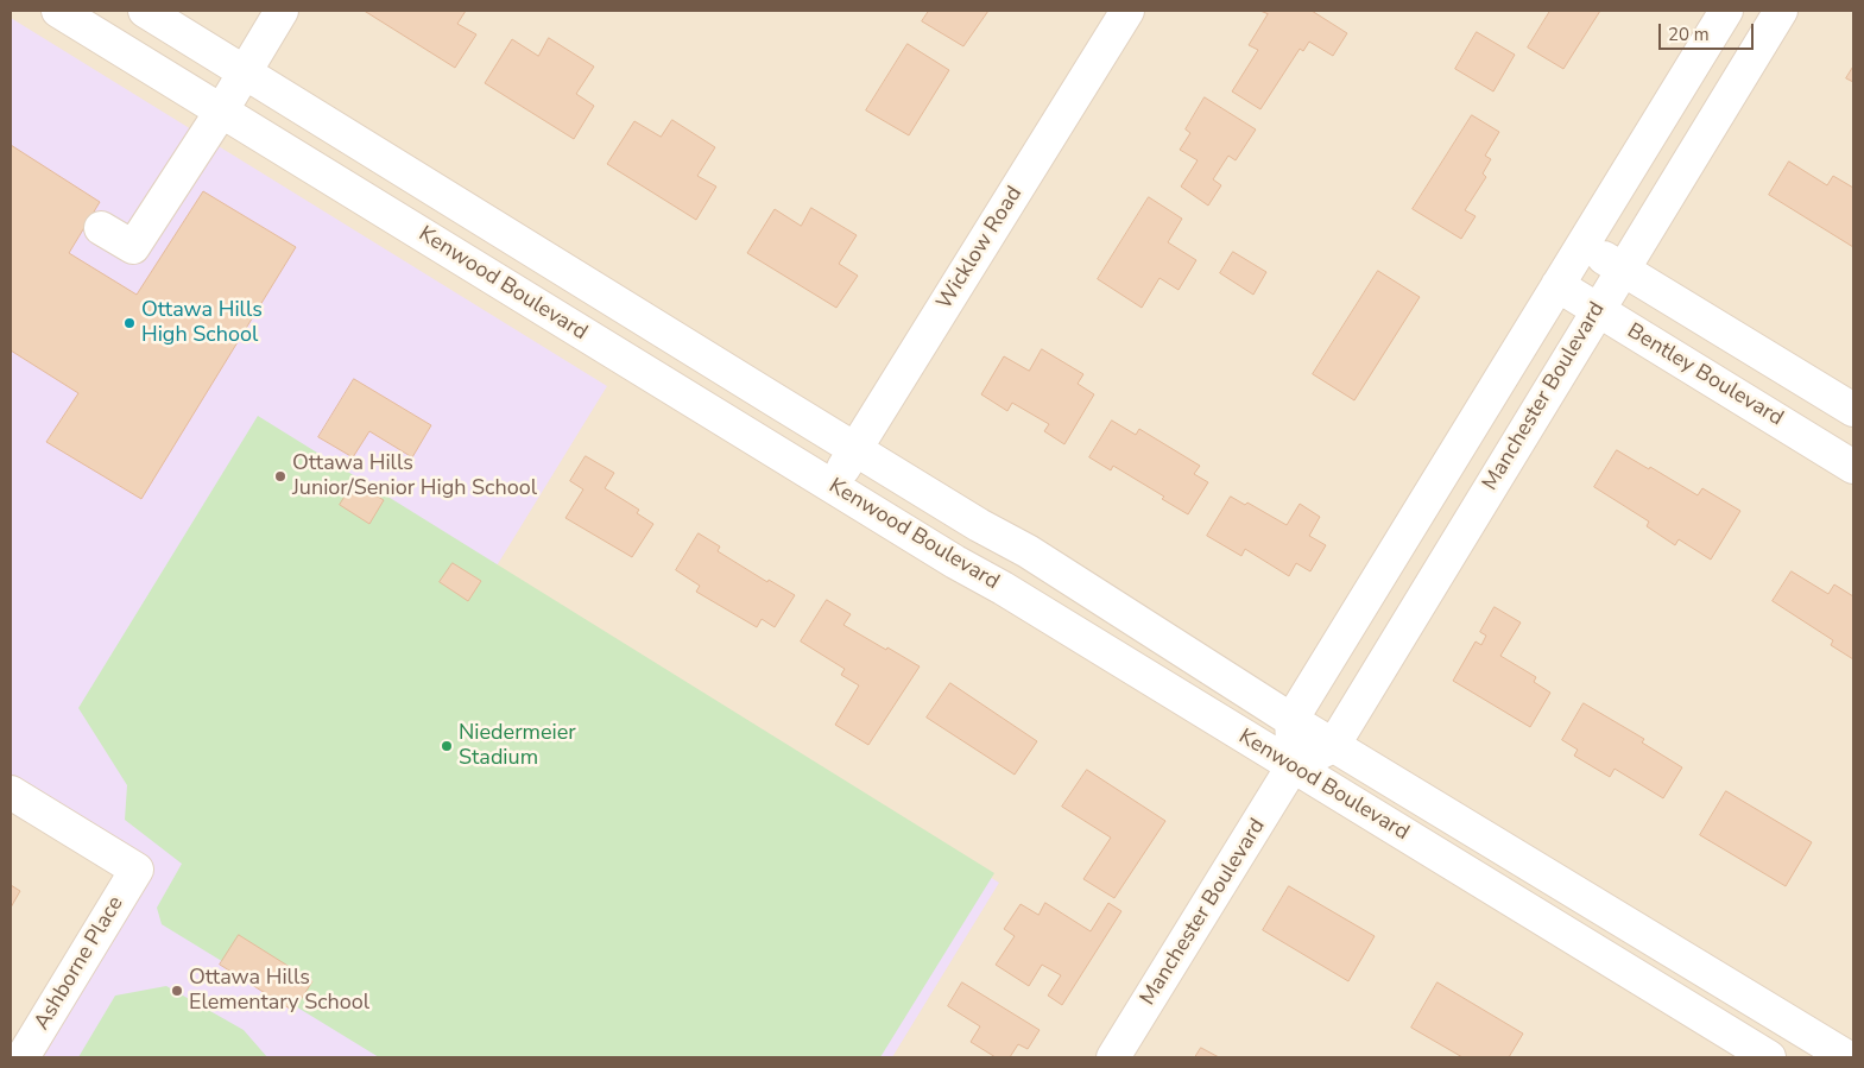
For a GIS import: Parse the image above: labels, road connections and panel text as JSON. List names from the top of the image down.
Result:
{
  "streets": {
    "street": [
      "Wicklow Road",
      "Kenwood Boulevard",
      "Bentley Boulevard",
      "Manchester Boulevard",
      "Ashborne Place"
    ]
  },
  "crossings": [
    ["Wicklow Road", "Kenwood Boulevard"],
    ["Kenwood Boulevard", "Manchester Boulevard"],
    ["Bentley Boulevard", "Manchester Boulevard"]
  ],
  "places": [
    "Ottawa Hills High School",
    "Ottawa Hills Junior/Senior High School",
    "Niedermeier Stadium",
    "Ottawa Hills Elementary School"
  ],
  "scale_bar": "20 m"
}
